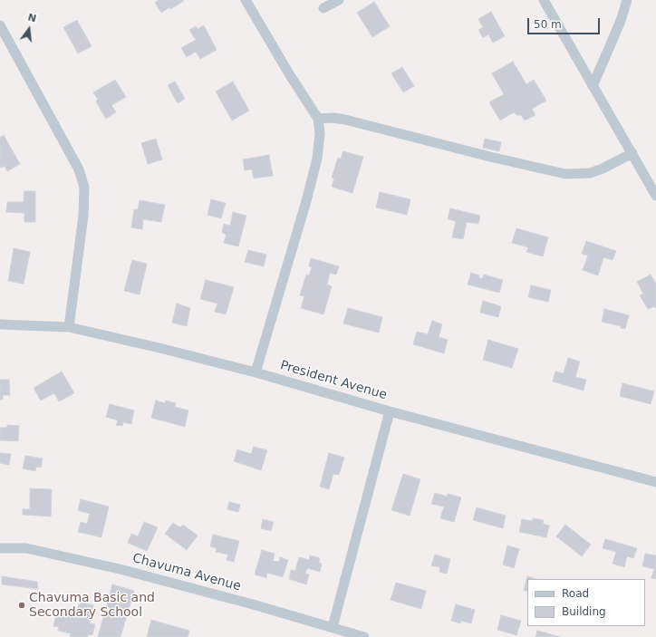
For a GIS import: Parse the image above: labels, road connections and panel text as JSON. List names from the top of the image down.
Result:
{
  "streets": {
    "street": ["President Avenue", "Chavuma Avenue"]
  },
  "places": ["Chavuma Basic and Secondary School"],
  "legend": ["Road", "Building"],
  "scale_bar": "50 m",
  "north": "top"
}
